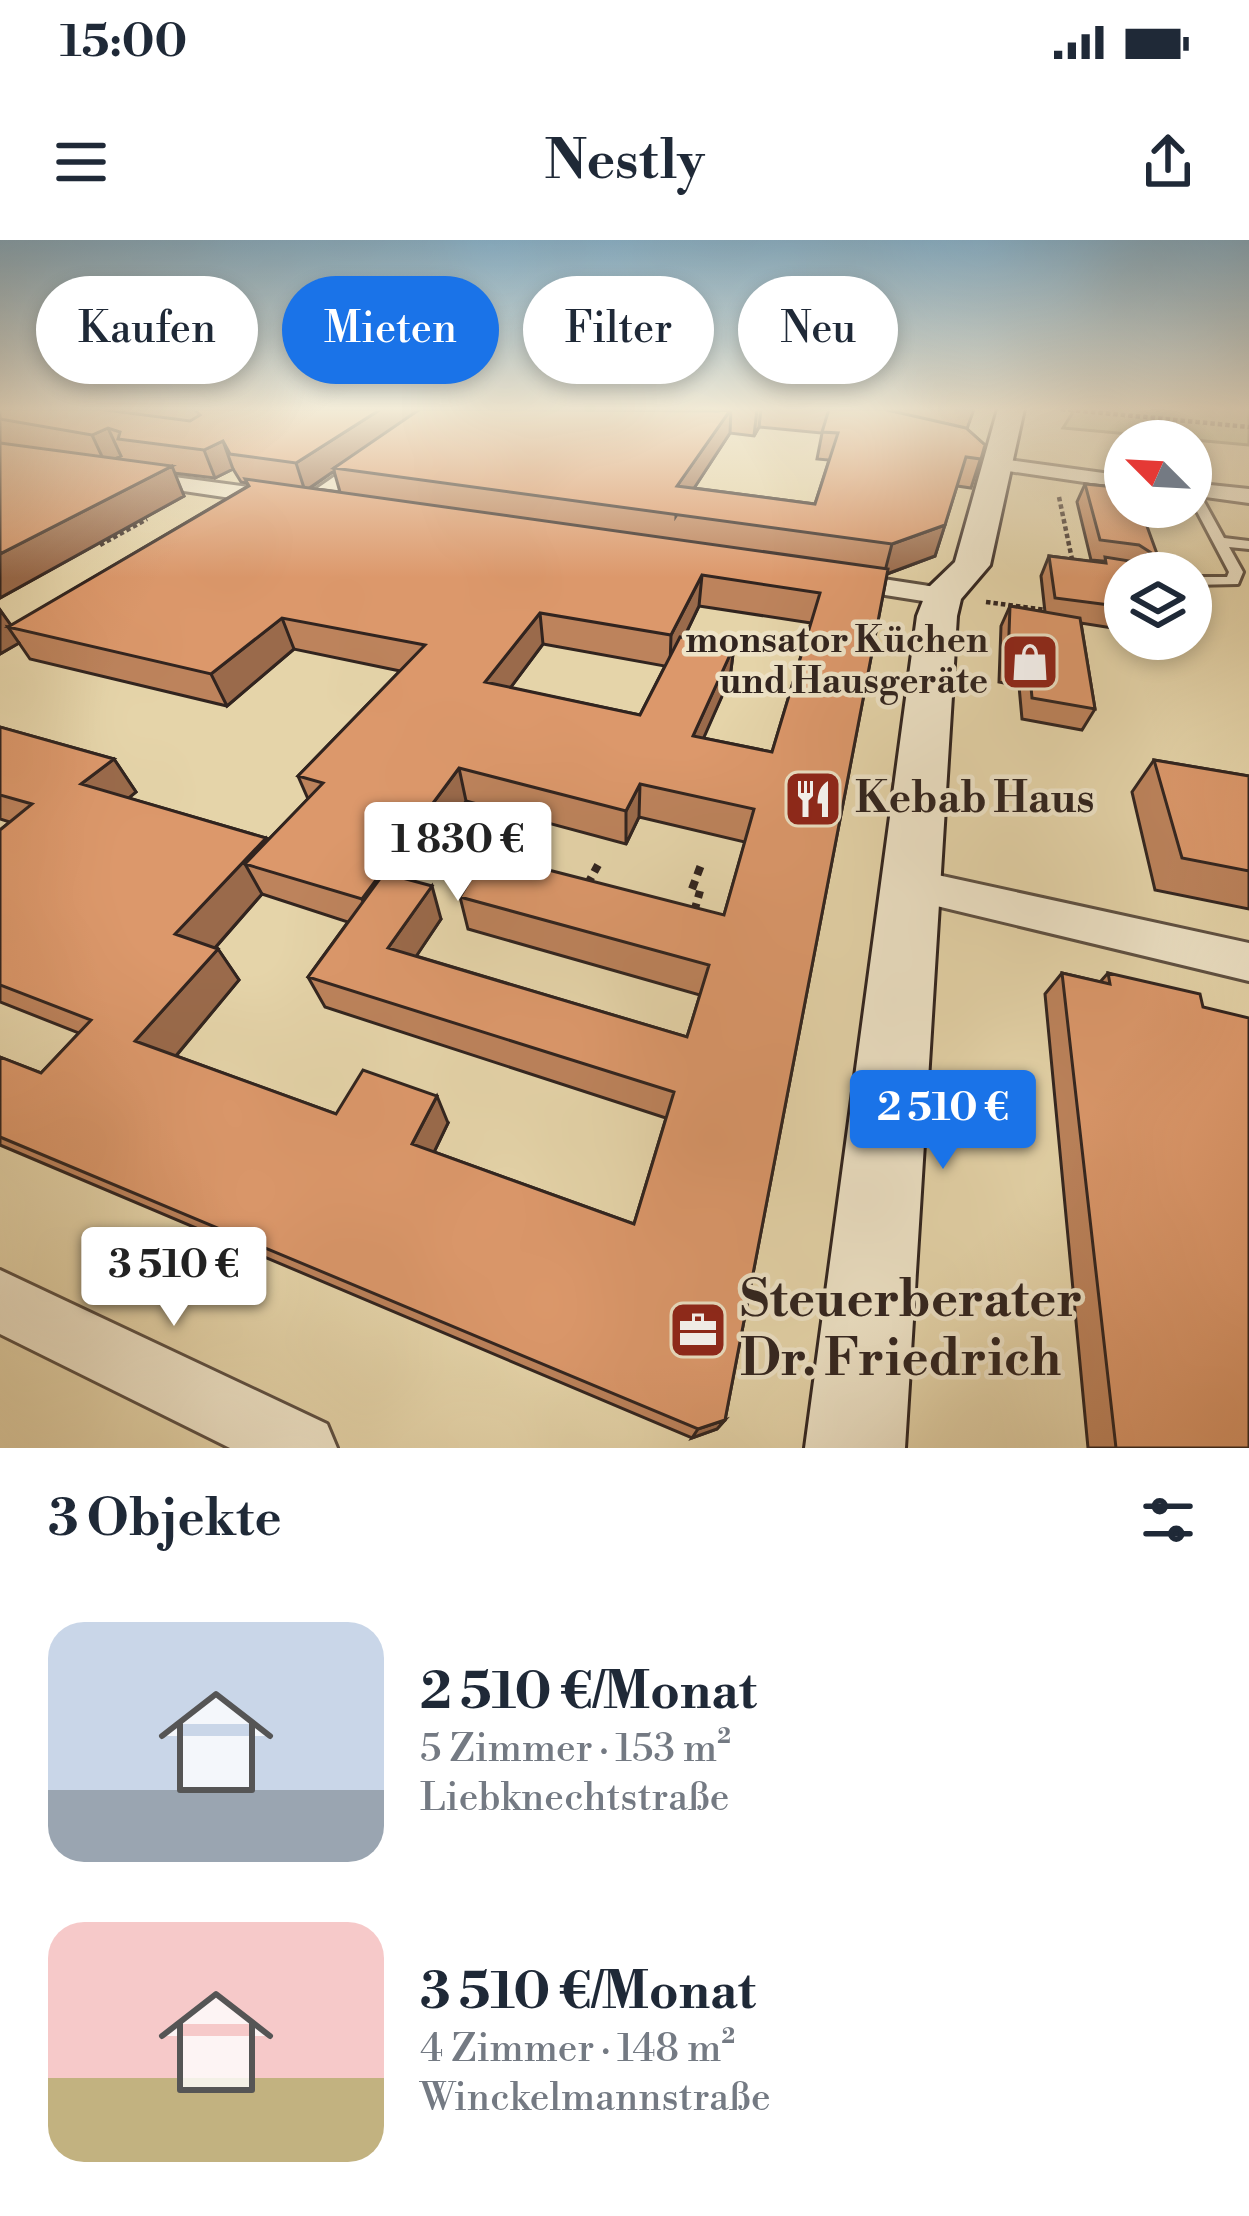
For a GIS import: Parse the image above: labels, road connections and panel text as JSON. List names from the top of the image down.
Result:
{
  "places": {
    "shop": ["monsator Küchen und Hausgeräte"],
    "restaurant": ["Kebab Haus"],
    "office": ["Steuerberater Dr. Friedrich"]
  },
  "north": "top left",
  "page": {
    "status": "15:00",
    "header": "Nestly",
    "chip": [
      "Kaufen",
      "Mieten",
      "Filter",
      "Neu"
    ],
    "price": ["1 830 €", "2 510 €", "3 510 €"],
    "heading": "3 Objekte",
    "list": [
      {
        "name": "2 510 €/Monat",
        "note": "5 Zimmer · 153 m² · Liebknechtstraße"
      },
      {
        "name": "3 510 €/Monat",
        "note": "4 Zimmer · 148 m² · Winckelmannstraße"
      }
    ]
  }
}
